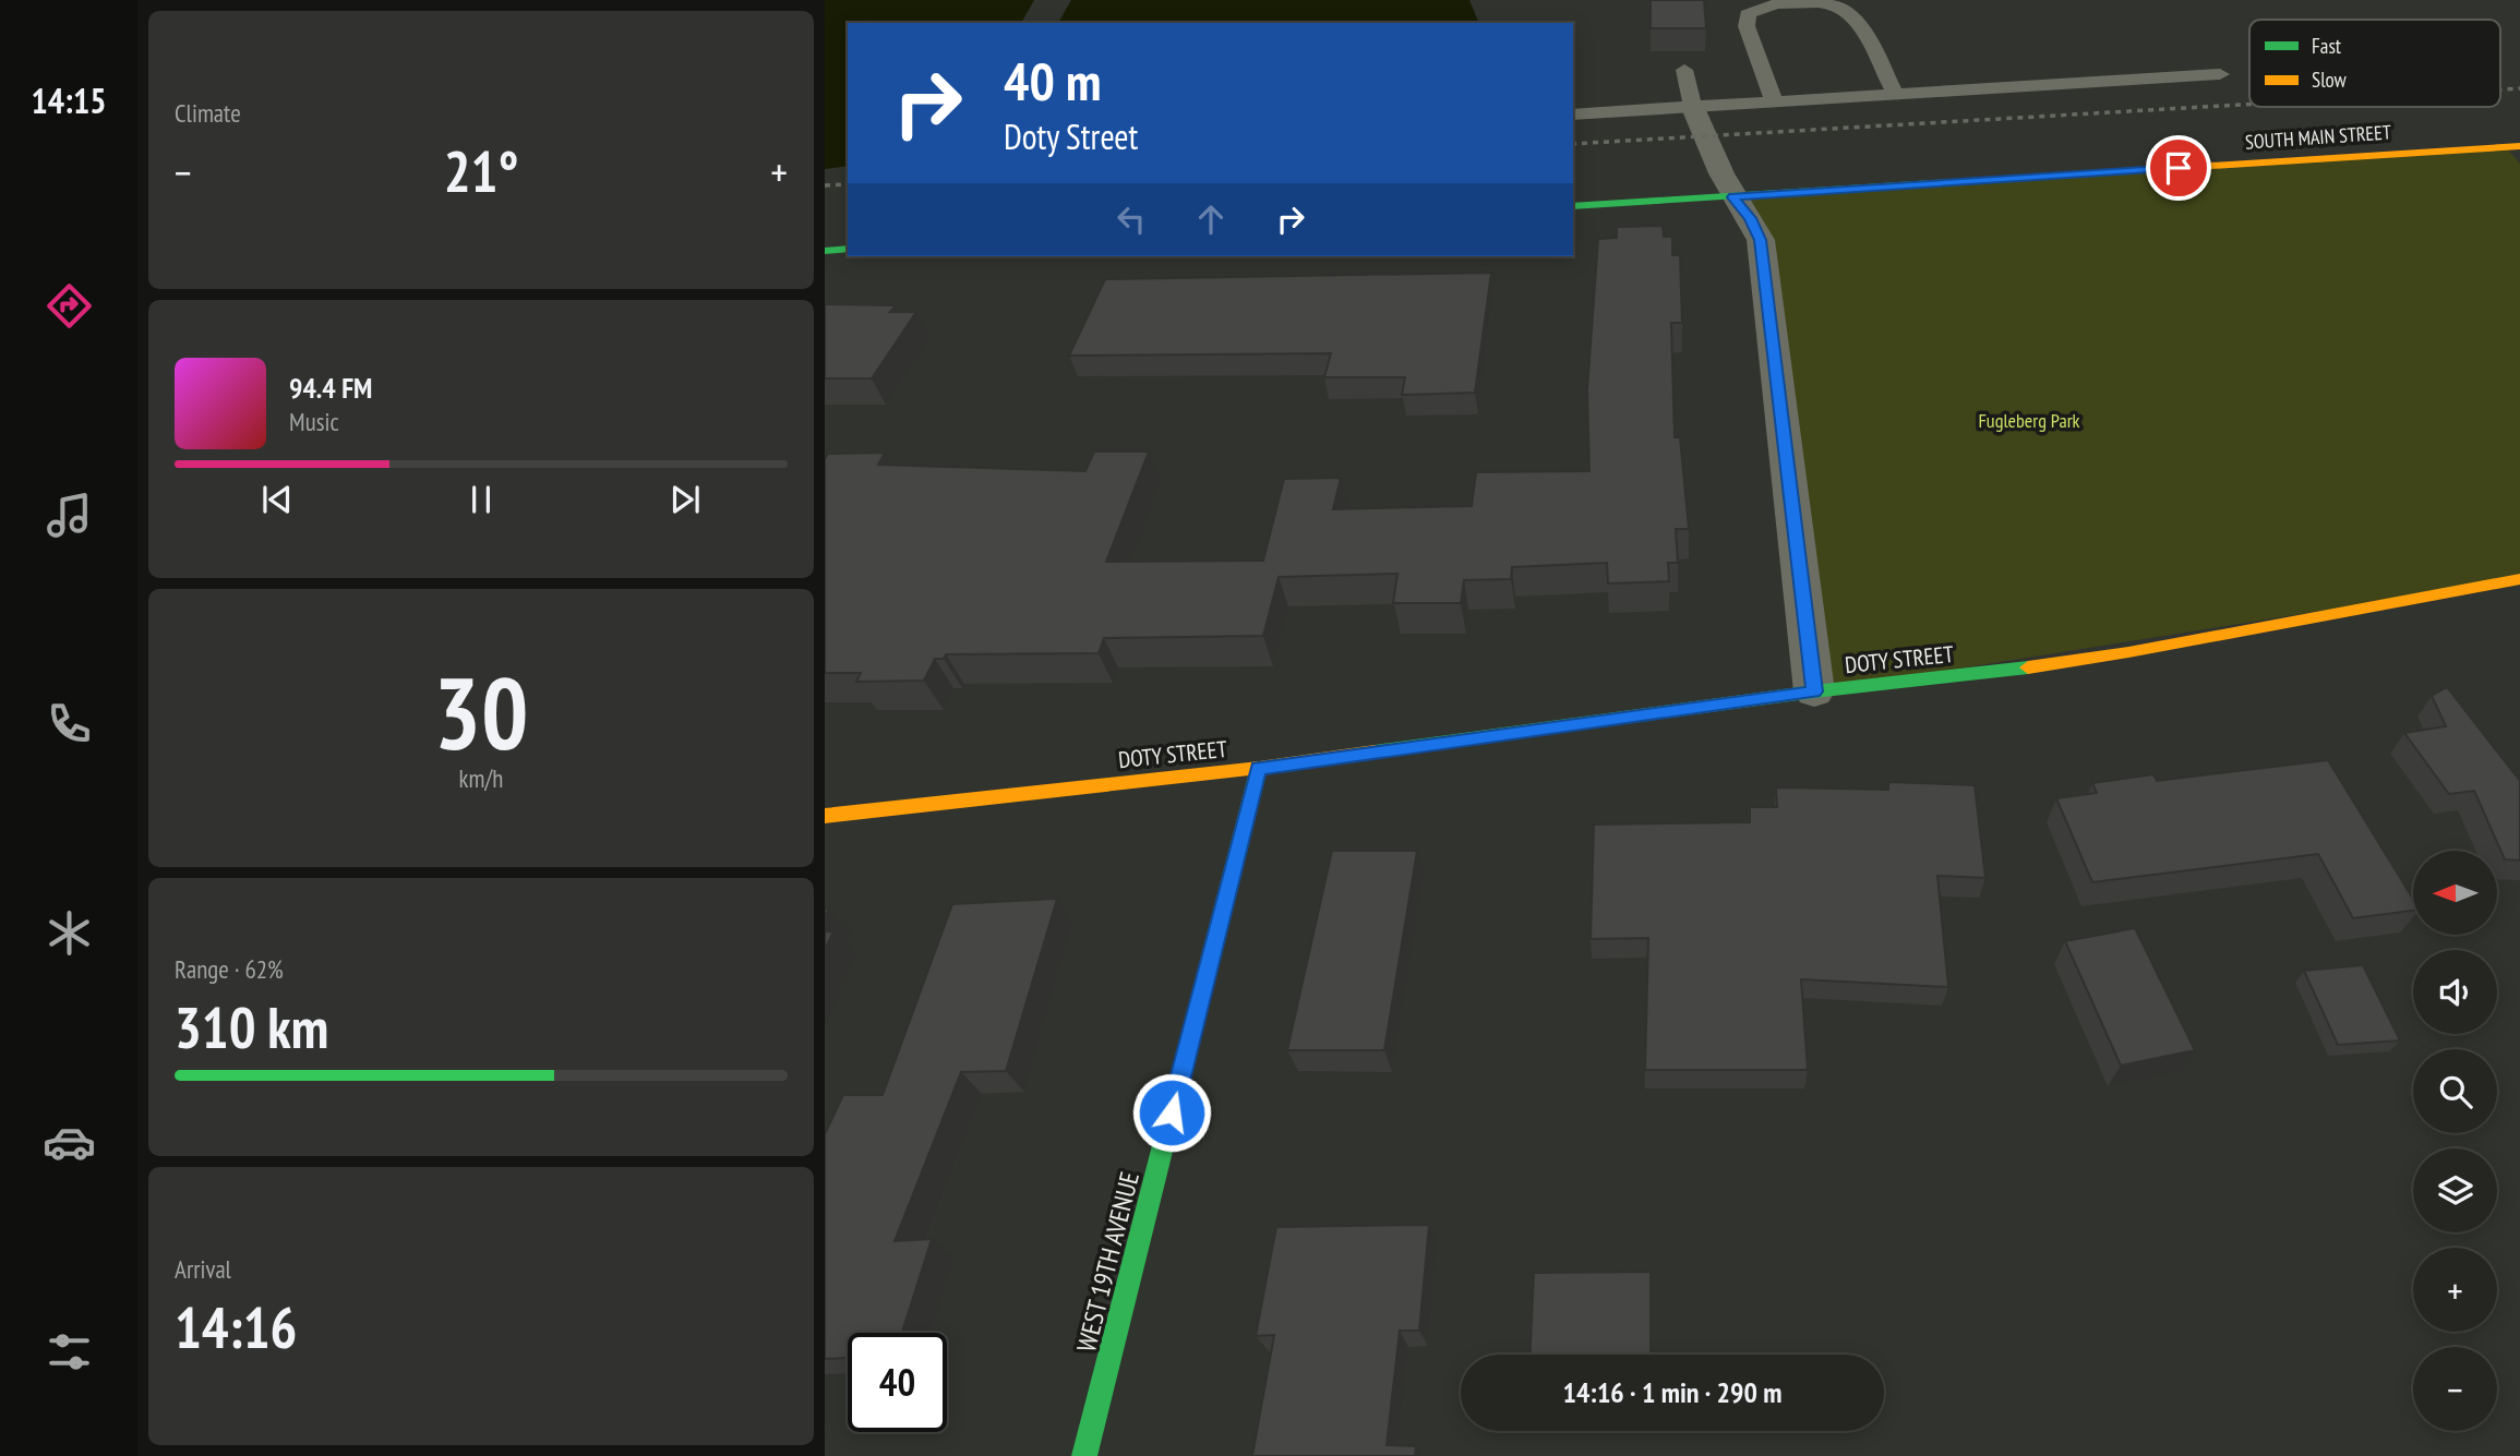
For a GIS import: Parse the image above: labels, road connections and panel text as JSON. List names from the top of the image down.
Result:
{
  "streets": {
    "street": ["SOUTH MAIN STREET", "DOTY STREET", "WEST 19TH AVENUE"]
  },
  "crossings": [
    ["DOTY STREET", "WEST 19TH AVENUE"]
  ],
  "parks": ["Fugleberg Park"],
  "legend": ["Fast", "Slow"],
  "north": "left",
  "page": {
    "tabs": "14:15",
    "tile": [
      "Climate",
      ["30", "km/h"],
      ["Range · 62%", "310 km"],
      ["Arrival", "14:16"]
    ],
    "turn": ["40 m", "Doty Street"],
    "heat": ["−", "21°", "+"],
    "song": ["94.4 FM", "Music"],
    "map_buttons": ["+", "−"],
    "limit": "40",
    "trip": "14:16 · 1 min · 290 m"
  }
}
